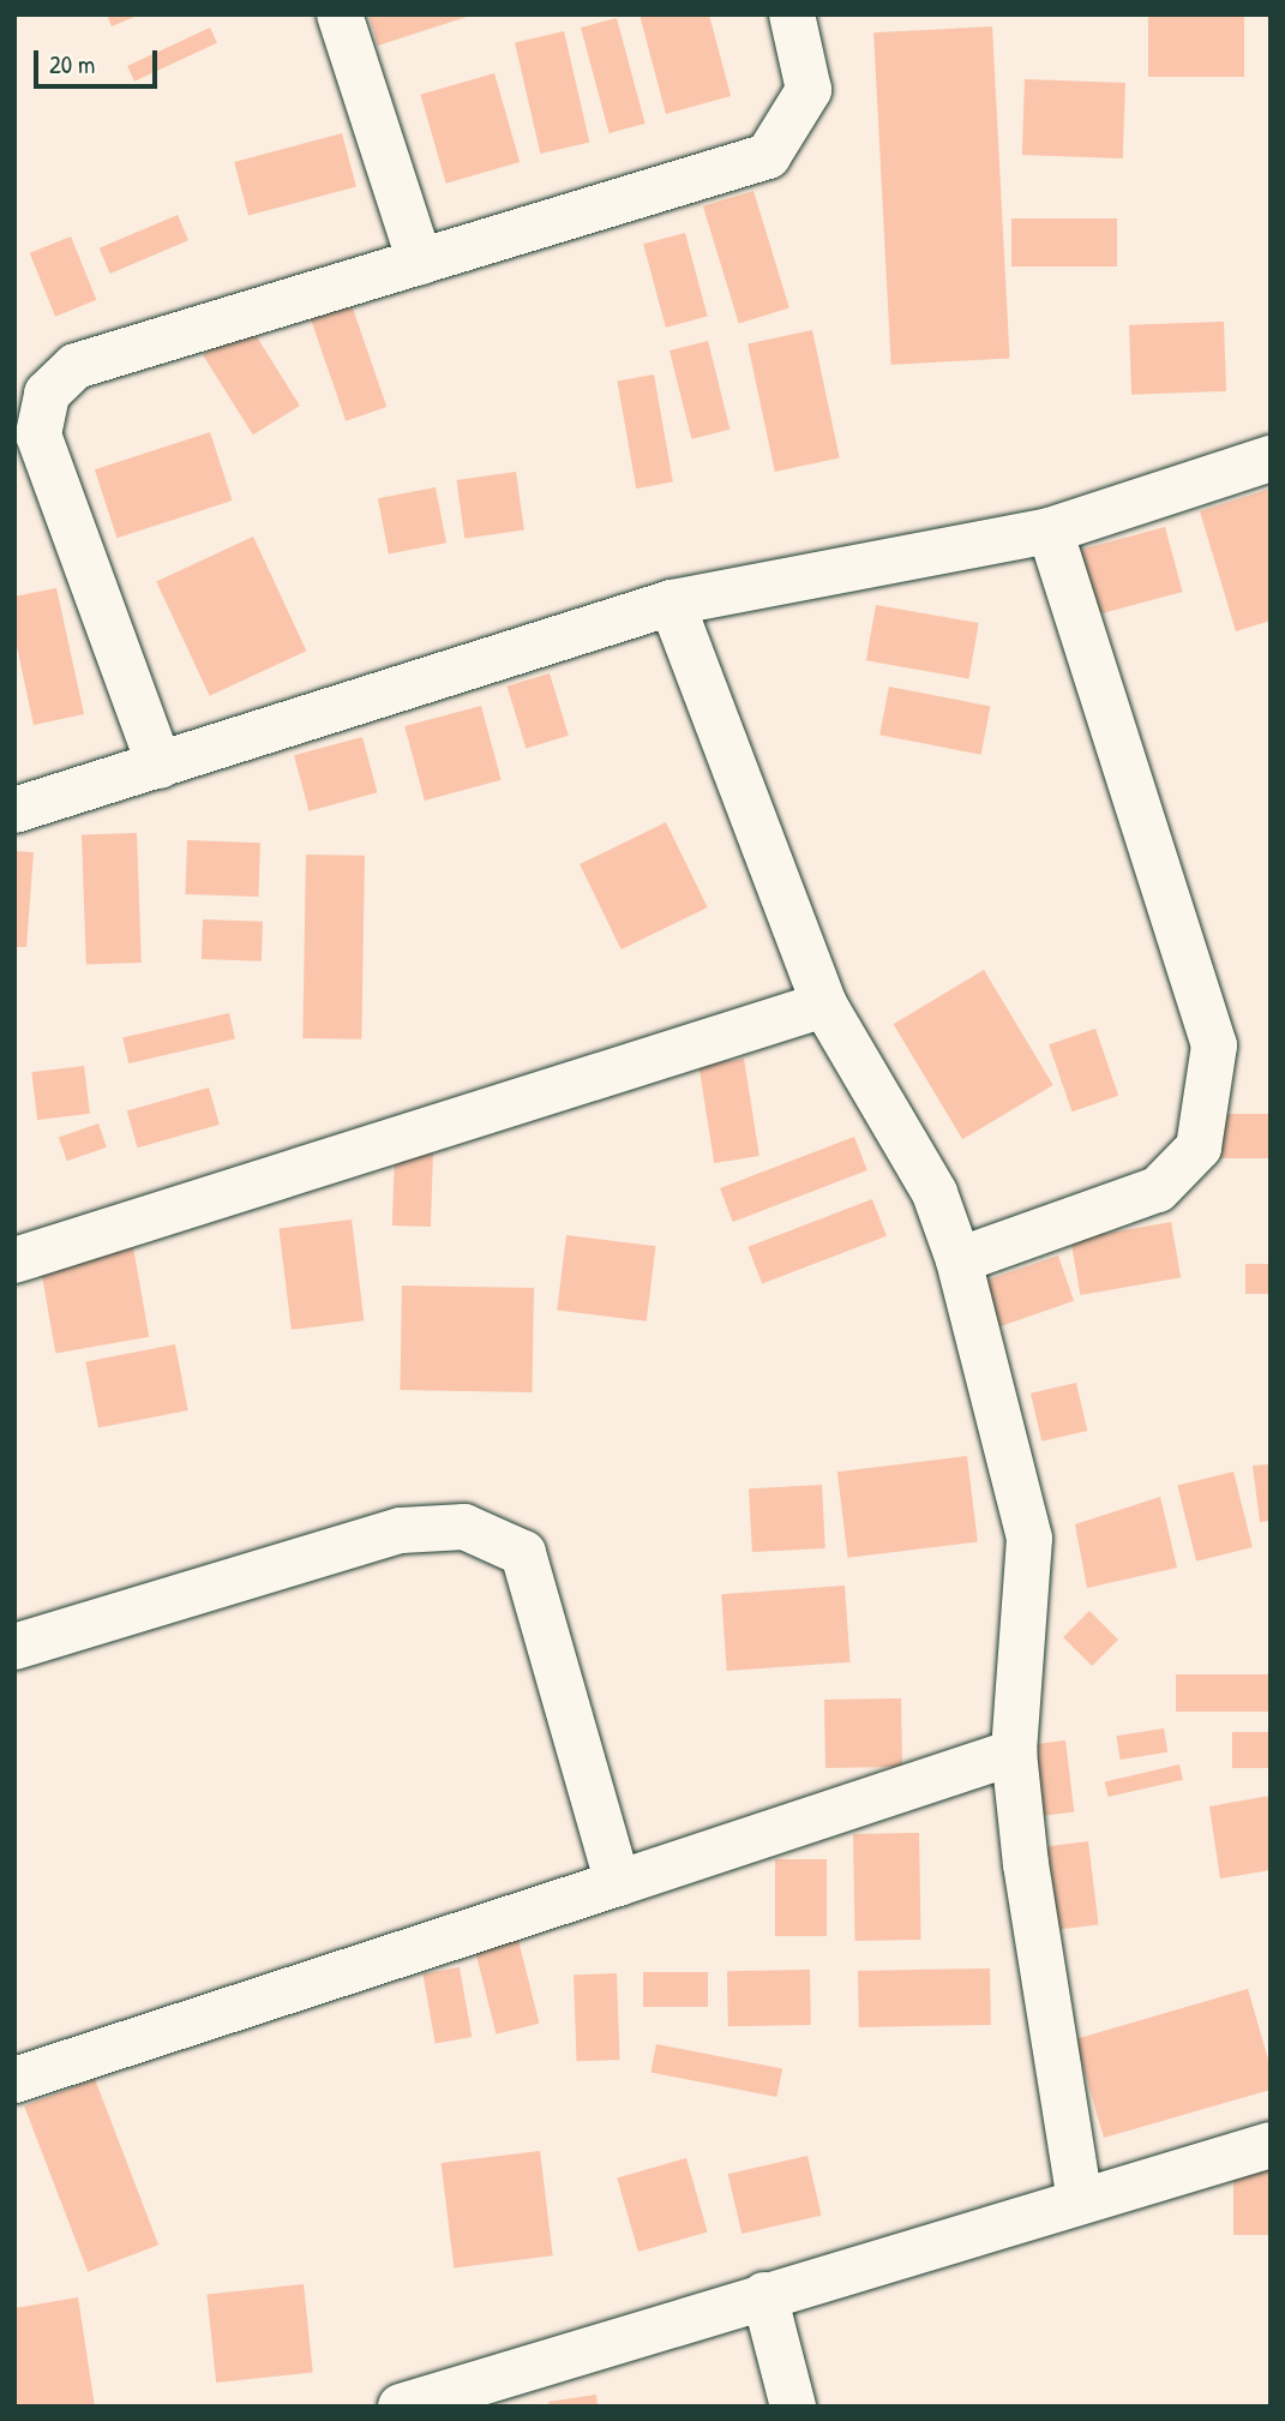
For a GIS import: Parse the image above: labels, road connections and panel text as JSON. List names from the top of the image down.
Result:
{
  "scale_bar": "20 m"
}
